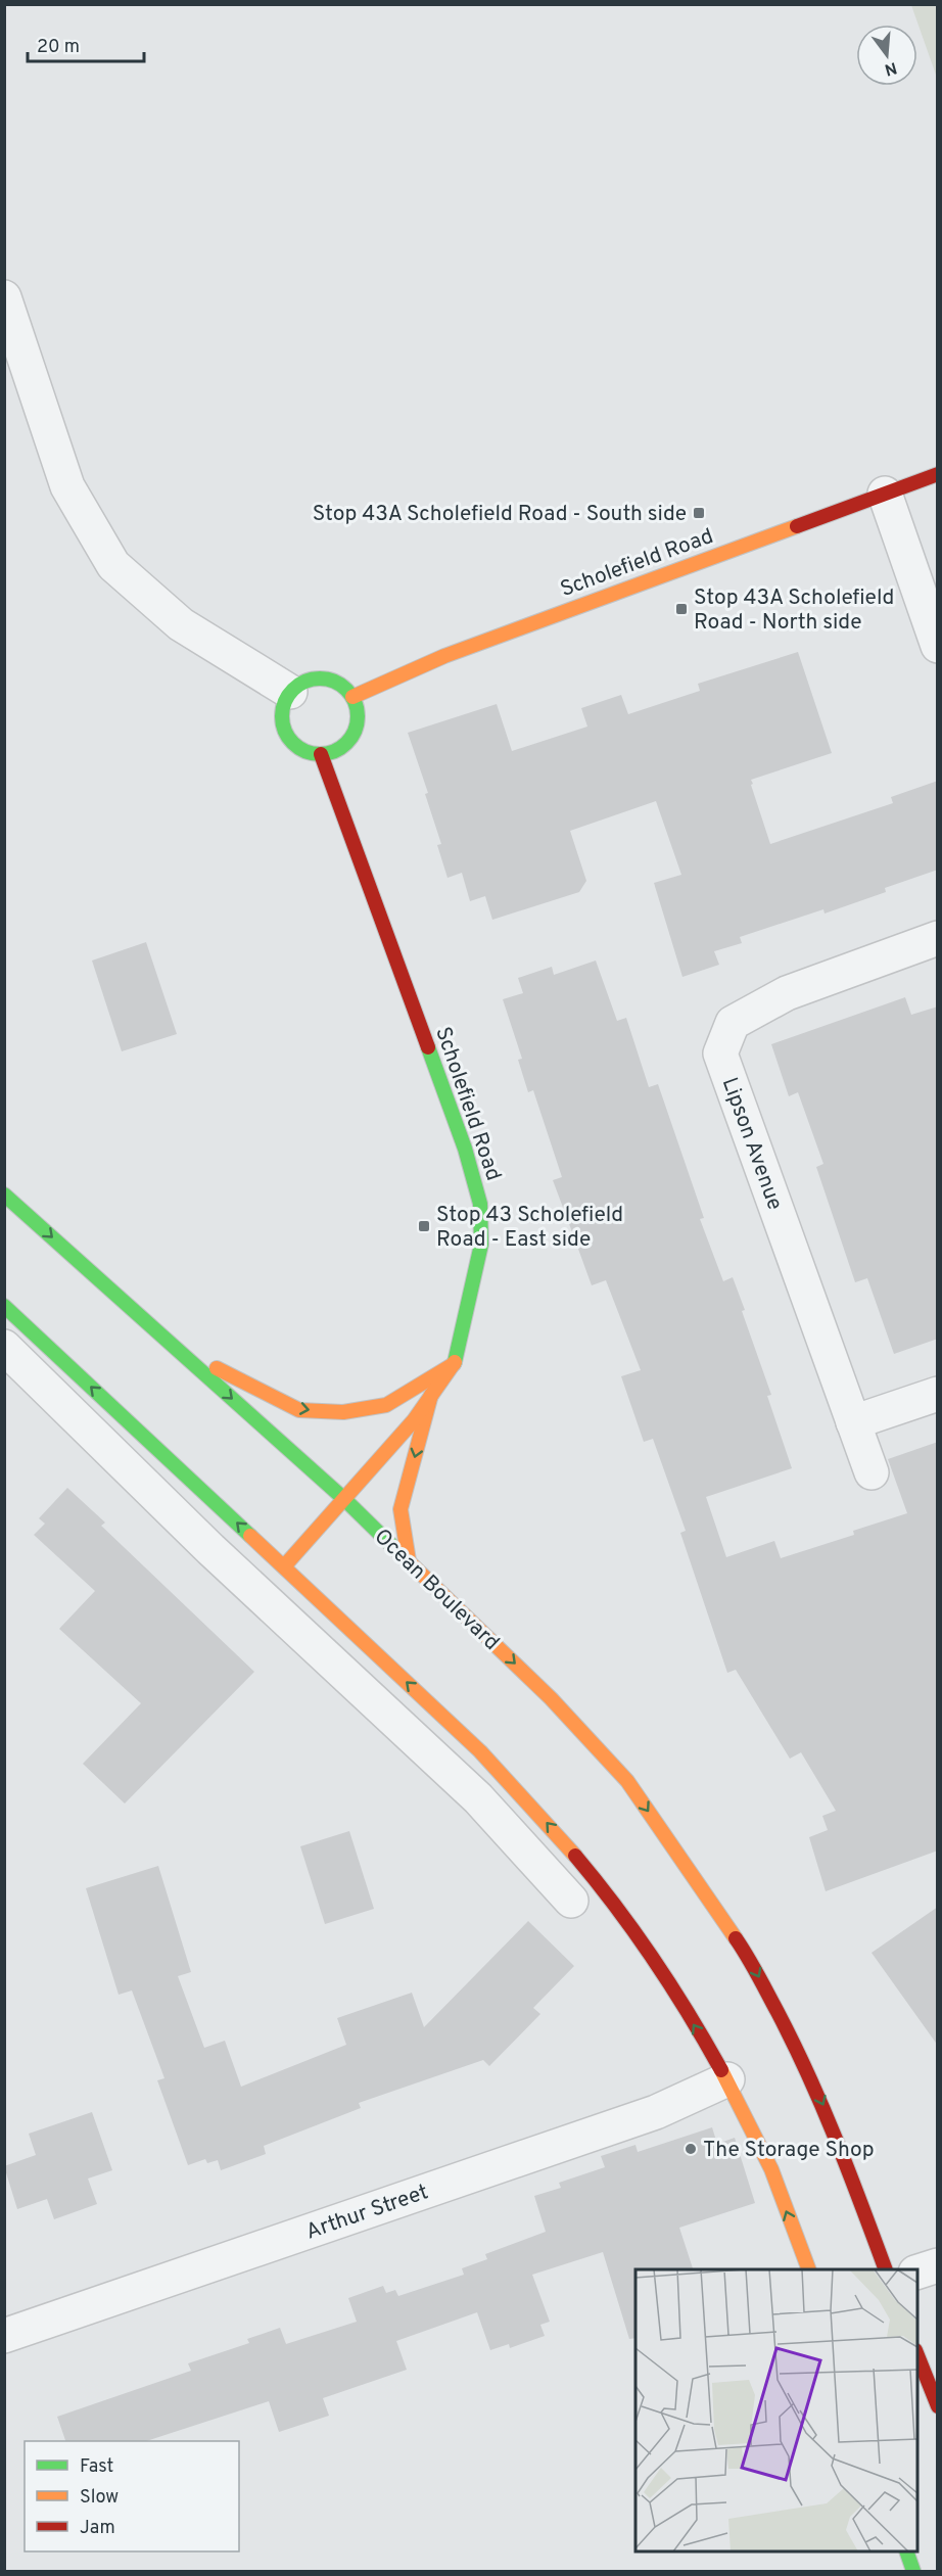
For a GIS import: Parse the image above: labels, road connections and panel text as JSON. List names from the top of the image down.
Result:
{
  "streets": {
    "main road": ["Scholefield Road", "Ocean Boulevard"],
    "street": ["Lipson Avenue", "Arthur Street"]
  },
  "crossings": [
    ["Scholefield Road", "Ocean Boulevard"]
  ],
  "places": {
    "transit": ["Stop 43A Scholefield Road - South side", "Stop 43A Scholefield Road - North side", "Stop 43 Scholefield Road - East side"],
    "other": ["The Storage Shop"]
  },
  "legend": ["Fast", "Slow", "Jam"],
  "scale_bar": "20 m",
  "north": "bottom"
}
